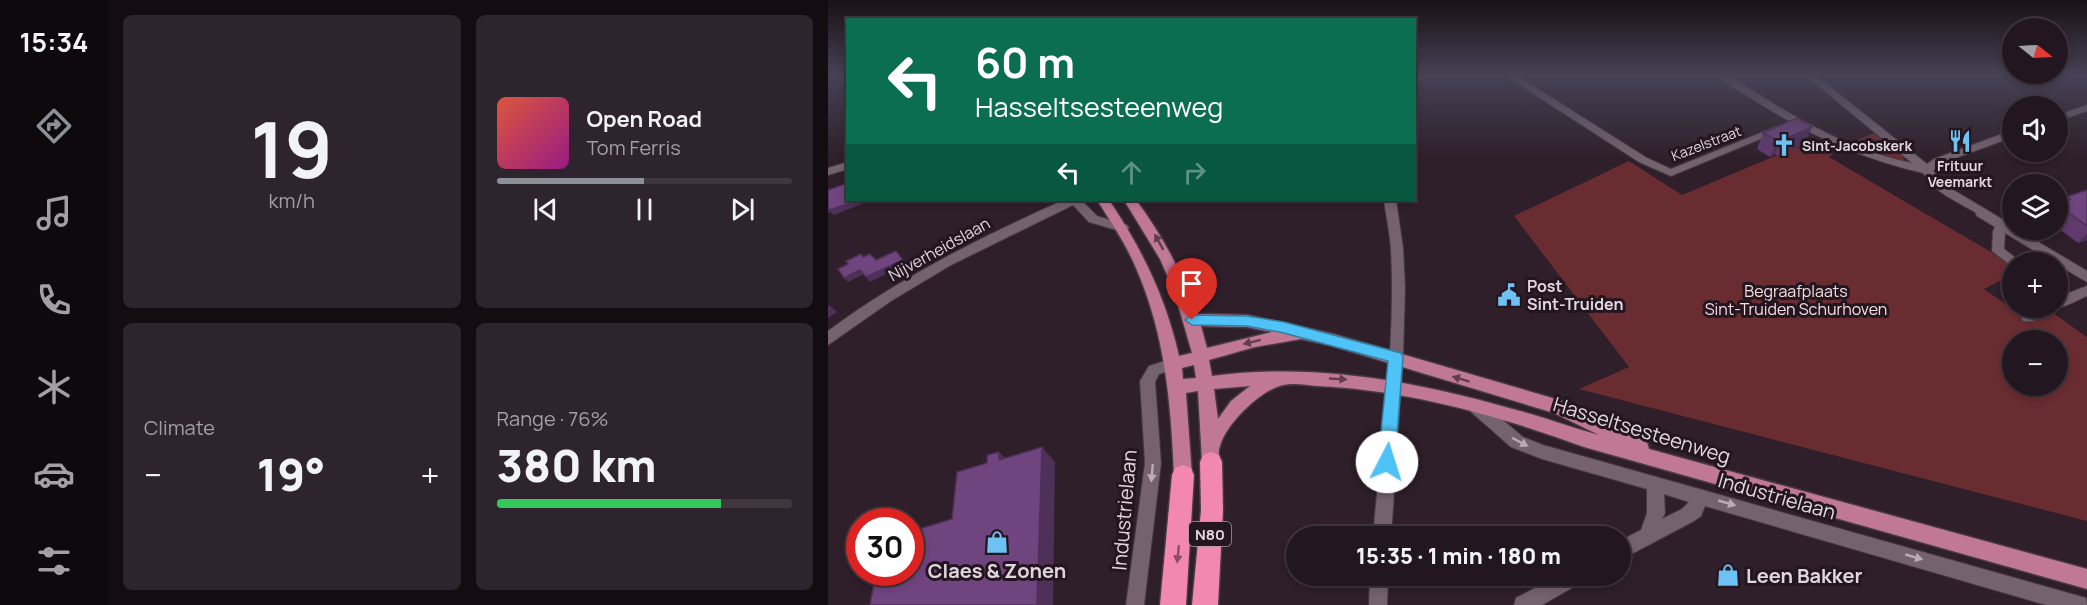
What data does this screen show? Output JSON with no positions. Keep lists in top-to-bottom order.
{
  "streets": {
    "highway": ["N80"],
    "main road": ["Hasseltsesteenweg"],
    "street": ["Kazelstraat", "Nijverheidslaan", "Industrielaan"]
  },
  "crossings": [
    ["Hasseltsesteenweg", "Industrielaan"],
    ["Hasseltsesteenweg", "N80"],
    ["Industrielaan", "N80"]
  ],
  "parks": ["Begraafplaats Sint-Truiden Schurhoven"],
  "places": {
    "restaurant": ["Frituur Veemarkt"],
    "church": ["Sint-Jacobskerk"],
    "public building": ["Post Sint-Truiden"],
    "shop": ["Claes & Zonen", "Leen Bakker"]
  },
  "north": "right",
  "page": {
    "tabs": "15:34",
    "tile": [
      ["19", "km/h"],
      "Climate",
      ["Range · 76%", "380 km"]
    ],
    "map_buttons": ["+", "−"],
    "turn": ["60 m", "Hasseltsesteenweg"],
    "song": ["Open Road", "Tom Ferris"],
    "heat": ["−", "19°", "+"],
    "limit": "30",
    "trip": "15:35 · 1 min · 180 m"
  }
}
